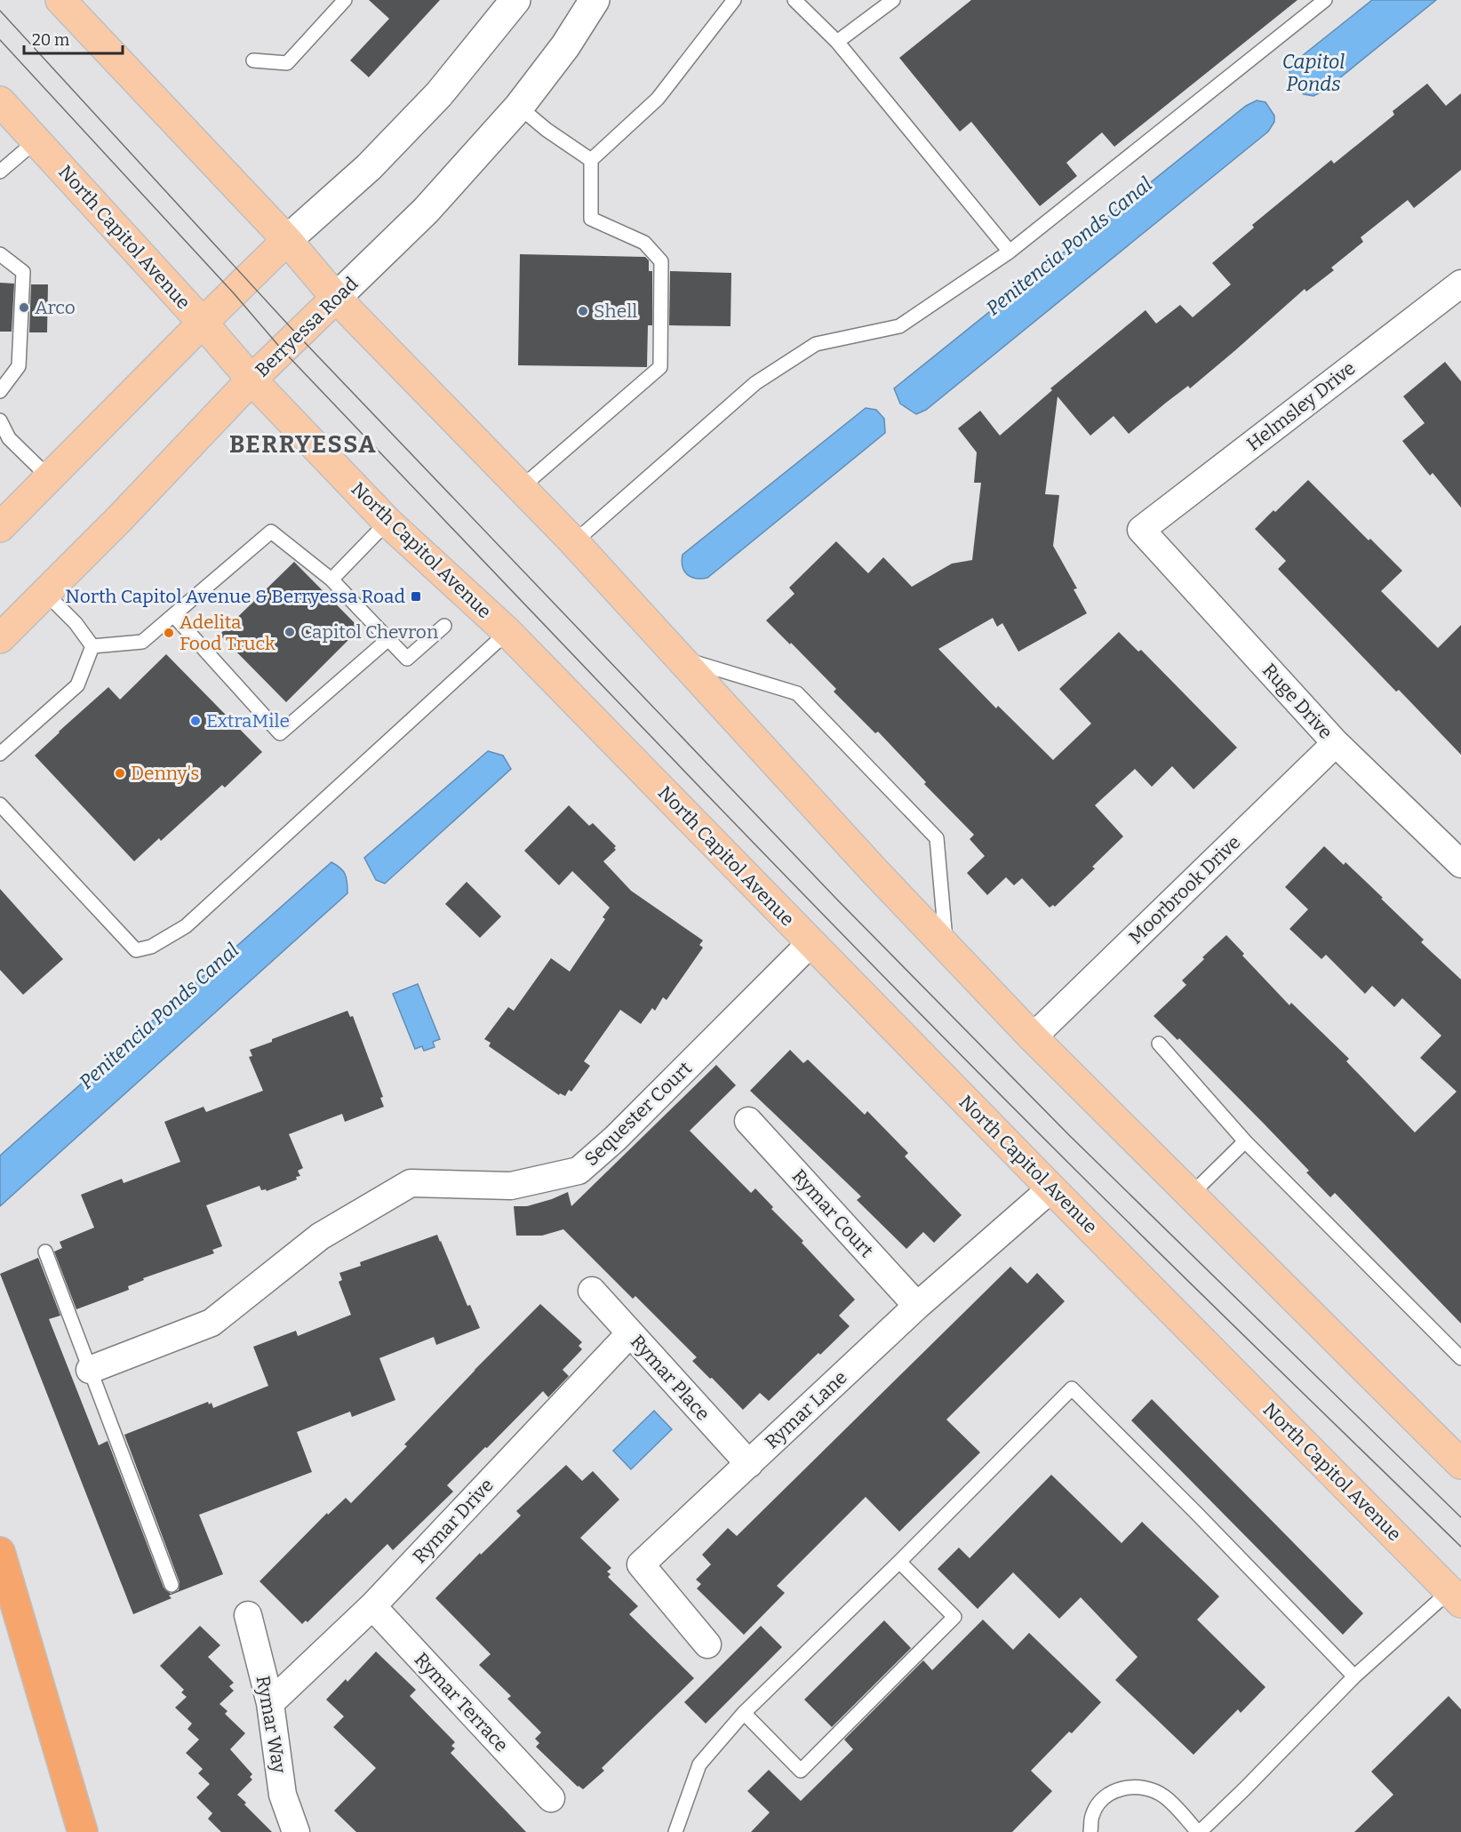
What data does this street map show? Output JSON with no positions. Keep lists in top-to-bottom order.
{
  "streets": {
    "main road": ["North Capitol Avenue", "Berryessa Road"],
    "street": [
      "Helmsley Drive",
      "Ruge Drive",
      "Moorbrook Drive",
      "Sequester Court",
      "Rymar Court",
      "Rymar Place",
      "Rymar Lane",
      "Rymar Drive",
      "Rymar Terrace",
      "Rymar Way"
    ]
  },
  "crossings": [
    ["North Capitol Avenue", "Berryessa Road"],
    ["North Capitol Avenue", "Sequester Court"],
    ["North Capitol Avenue", "Rymar Lane"],
    ["Helmsley Drive", "Ruge Drive"],
    ["Ruge Drive", "Moorbrook Drive"],
    ["Rymar Court", "Rymar Lane"],
    ["Rymar Place", "Rymar Lane"],
    ["Rymar Place", "Rymar Drive"],
    ["Rymar Drive", "Rymar Terrace"],
    ["Rymar Drive", "Rymar Way"]
  ],
  "districts": ["BERRYESSA"],
  "water": ["Capitol Ponds", "Penitencia Ponds Canal"],
  "places": {
    "other": [
      "Arco",
      "Shell",
      "Capitol Chevron",
      "Adelita Food Truck",
      "ExtraMile",
      "Denny's"
    ],
    "transit": ["North Capitol Avenue & Berryessa Road"]
  },
  "scale_bar": "20 m"
}
